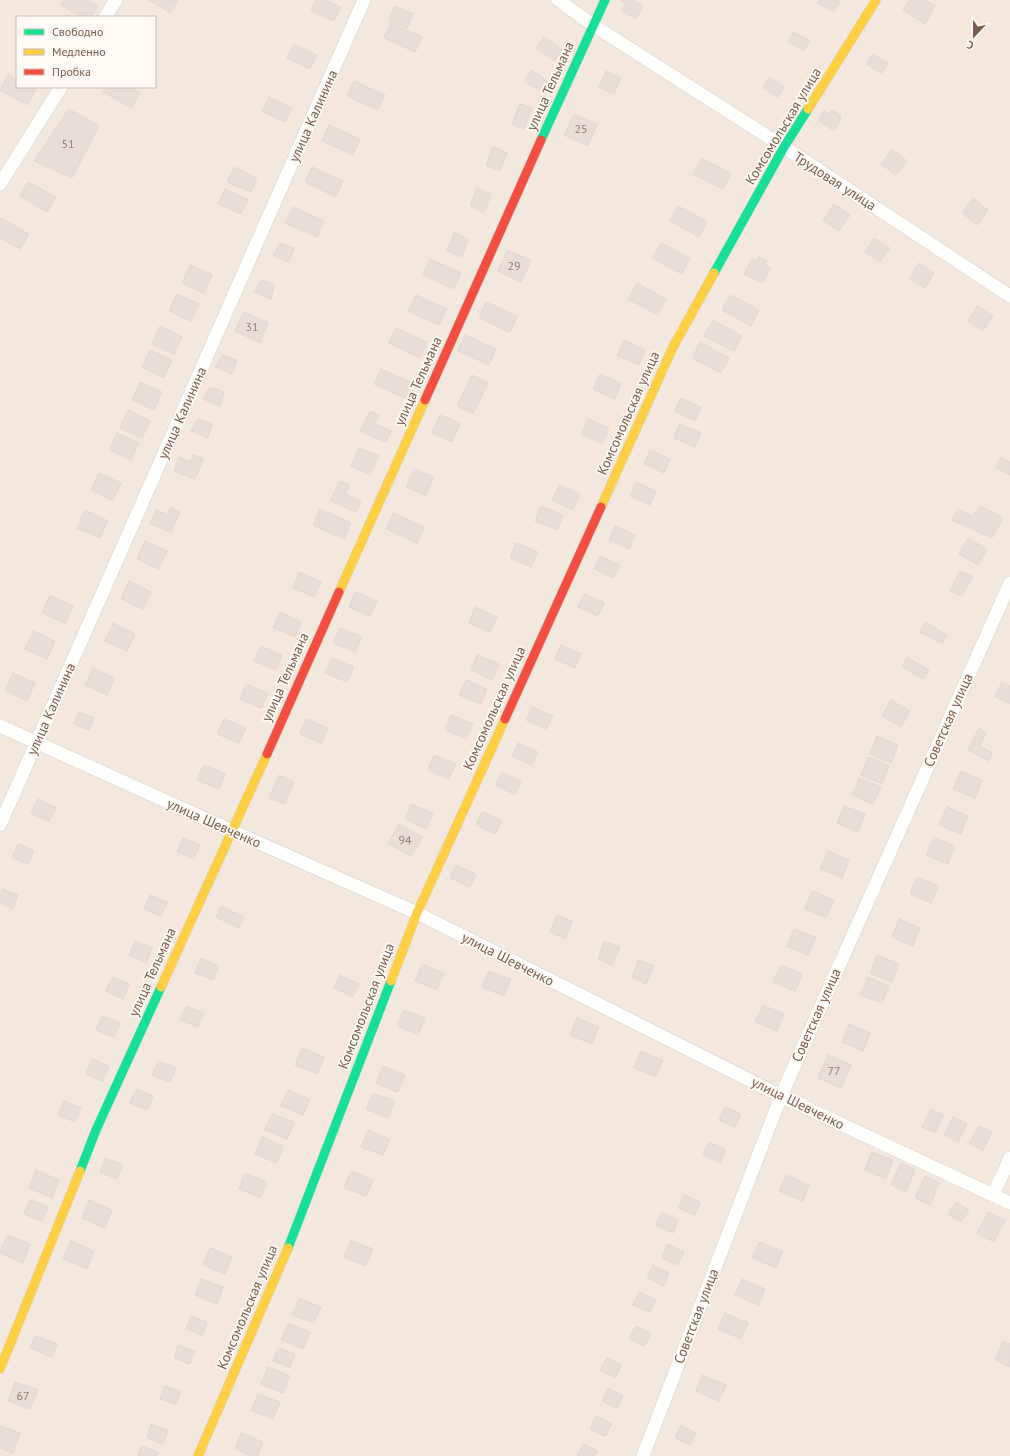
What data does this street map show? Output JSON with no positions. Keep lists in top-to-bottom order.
{
  "streets": {
    "street": [
      "улица Тельмана",
      "улица Калинина",
      "Комсомольская улица",
      "Трудовая улица",
      "Советская улица",
      "улица Шевченко"
    ]
  },
  "crossings": [
    ["улица Тельмана", "Трудовая улица"],
    ["улица Тельмана", "улица Шевченко"],
    ["улица Калинина", "улица Шевченко"],
    ["Комсомольская улица", "Трудовая улица"],
    ["Комсомольская улица", "улица Шевченко"],
    ["Советская улица", "улица Шевченко"]
  ],
  "house_numbers": [
    "25",
    "51",
    "29",
    "31",
    "94",
    "77",
    "67"
  ],
  "legend": ["Свободно", "Медленно", "Пробка"],
  "north": "bottom"
}
